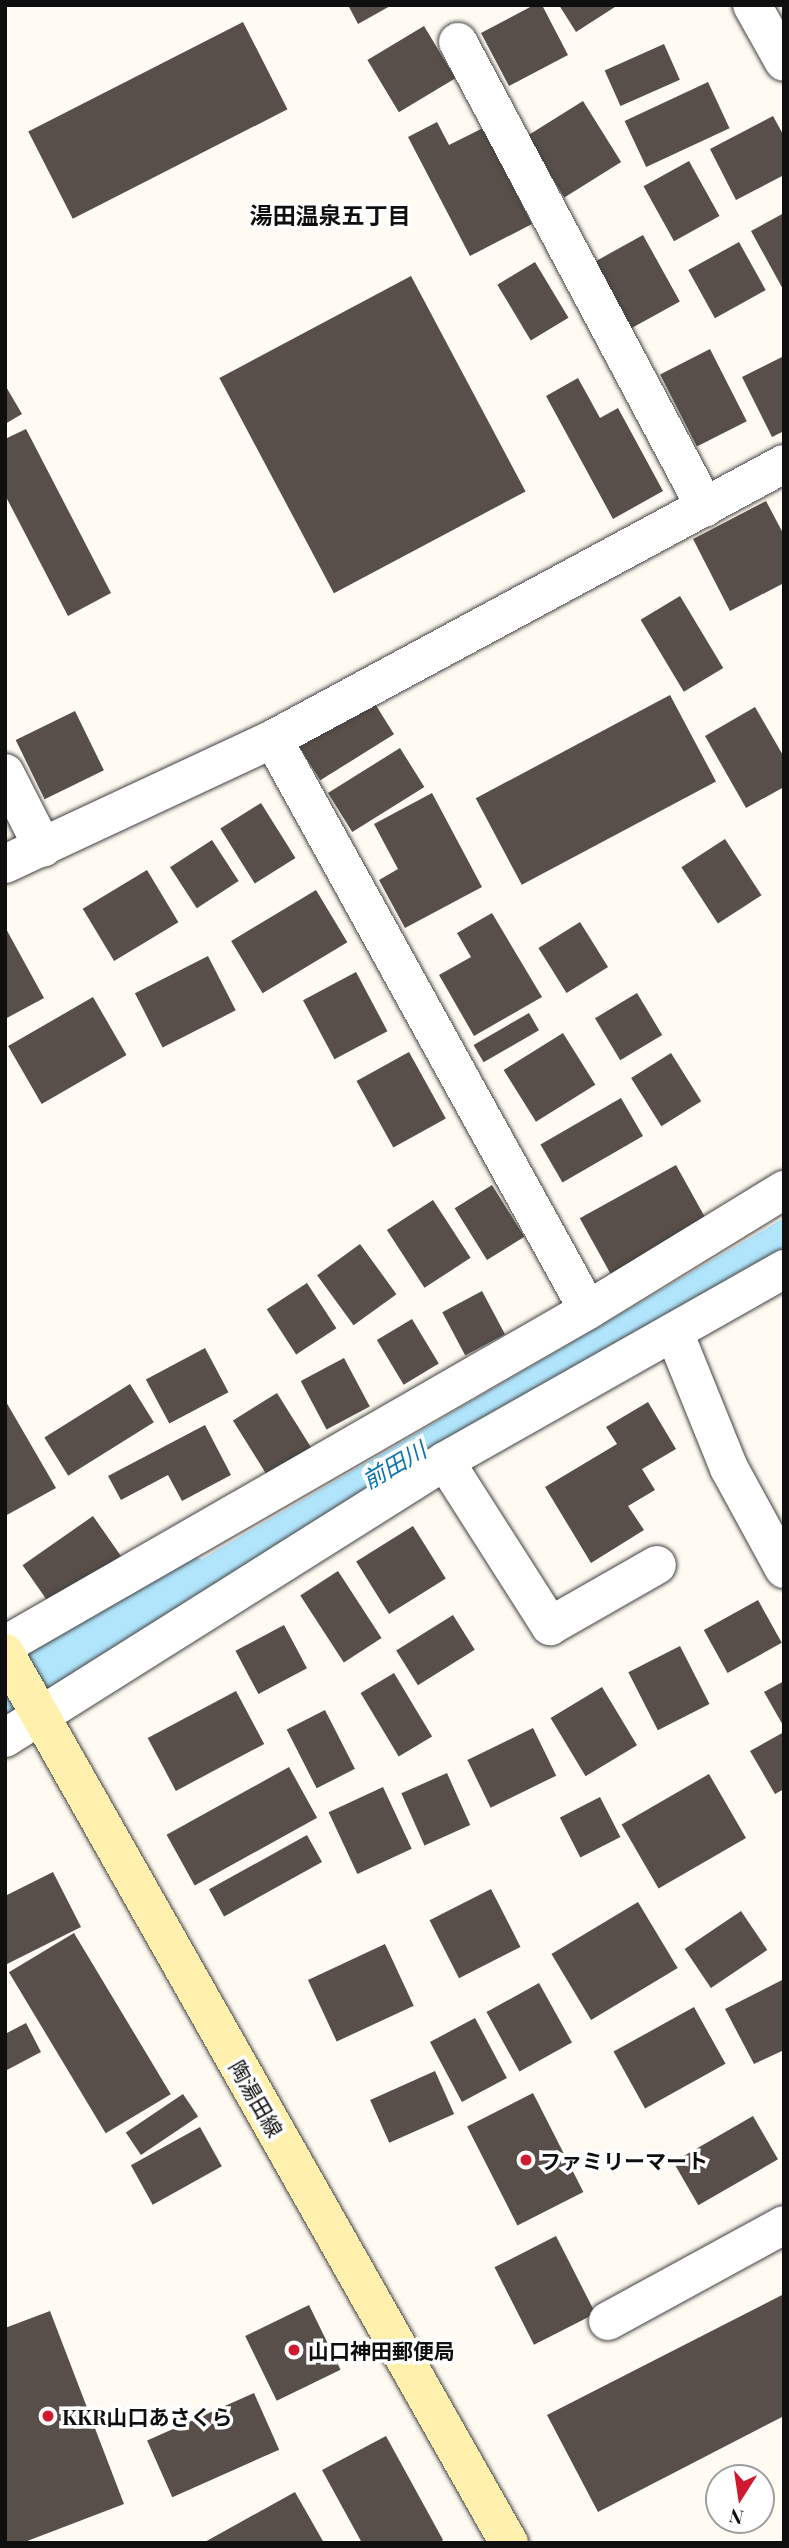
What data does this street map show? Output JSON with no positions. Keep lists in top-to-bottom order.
{
  "streets": {
    "main road": ["陶湯田線"]
  },
  "districts": ["湯田温泉五丁目"],
  "water": ["前田川"],
  "places": ["ファミリーマート", "山口神田郵便局", "KKR山口あさくら"],
  "north": "bottom"
}
